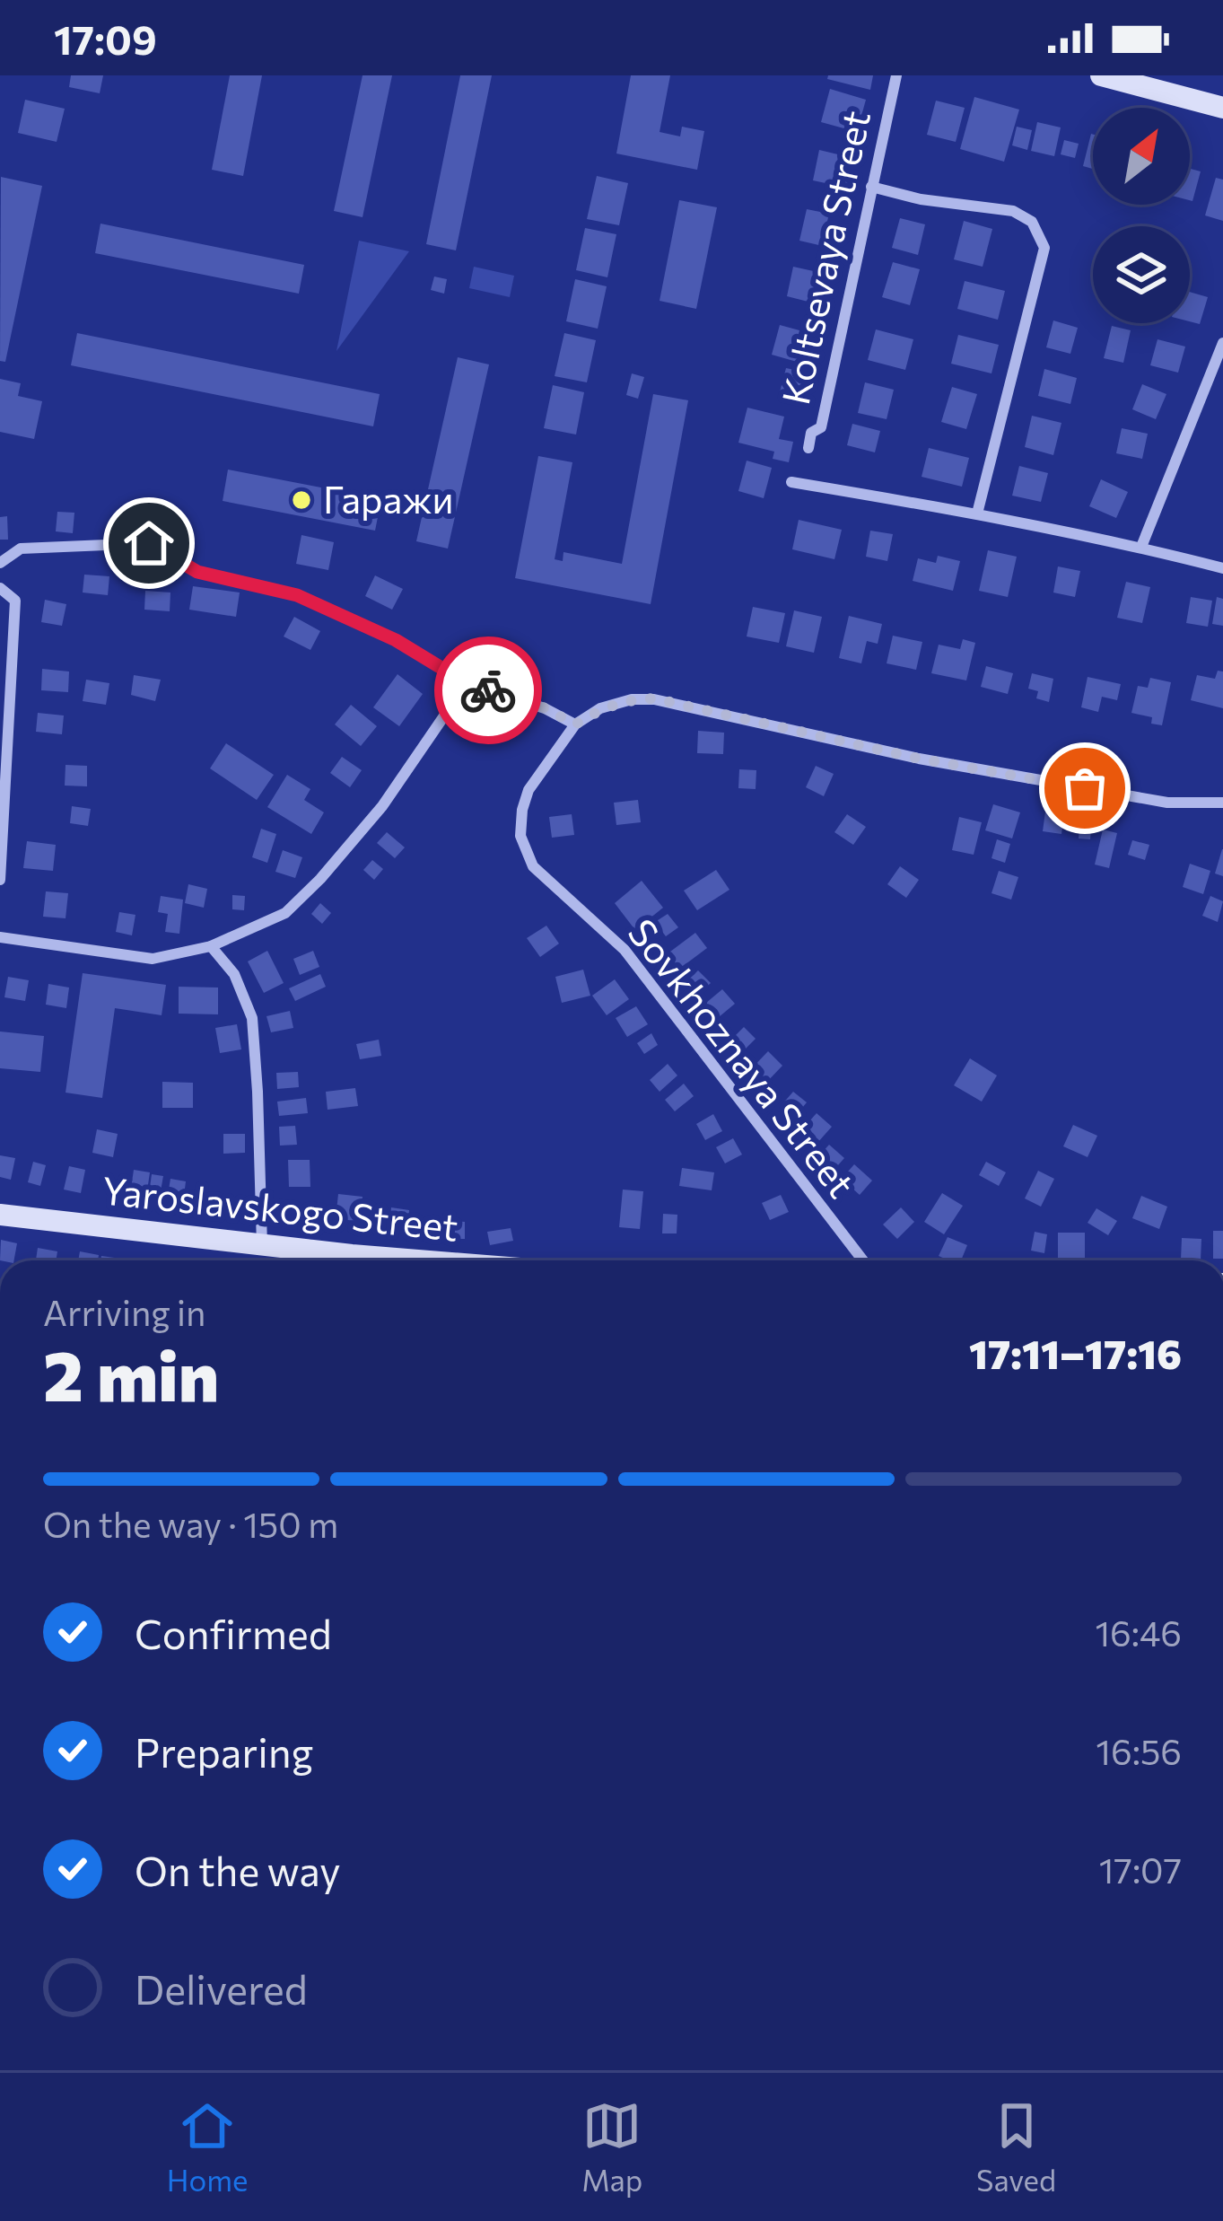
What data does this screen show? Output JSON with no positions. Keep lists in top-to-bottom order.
{
  "streets": {
    "street": ["Koltsevaya Street", "Sovkhoznaya Street", "Yaroslavskogo Street"]
  },
  "places": ["Гаражи"],
  "north": "top right",
  "page": {
    "status": "17:09",
    "heading": ["2 min", "Arriving in", "17:11–17:16"],
    "bar": "On the way · 150 m",
    "list": [
      ["Confirmed", "16:46"],
      ["Preparing", "16:56"],
      ["On the way", "17:07"],
      "Delivered"
    ],
    "tabs": ["Home", "Map", "Saved"]
  }
}
